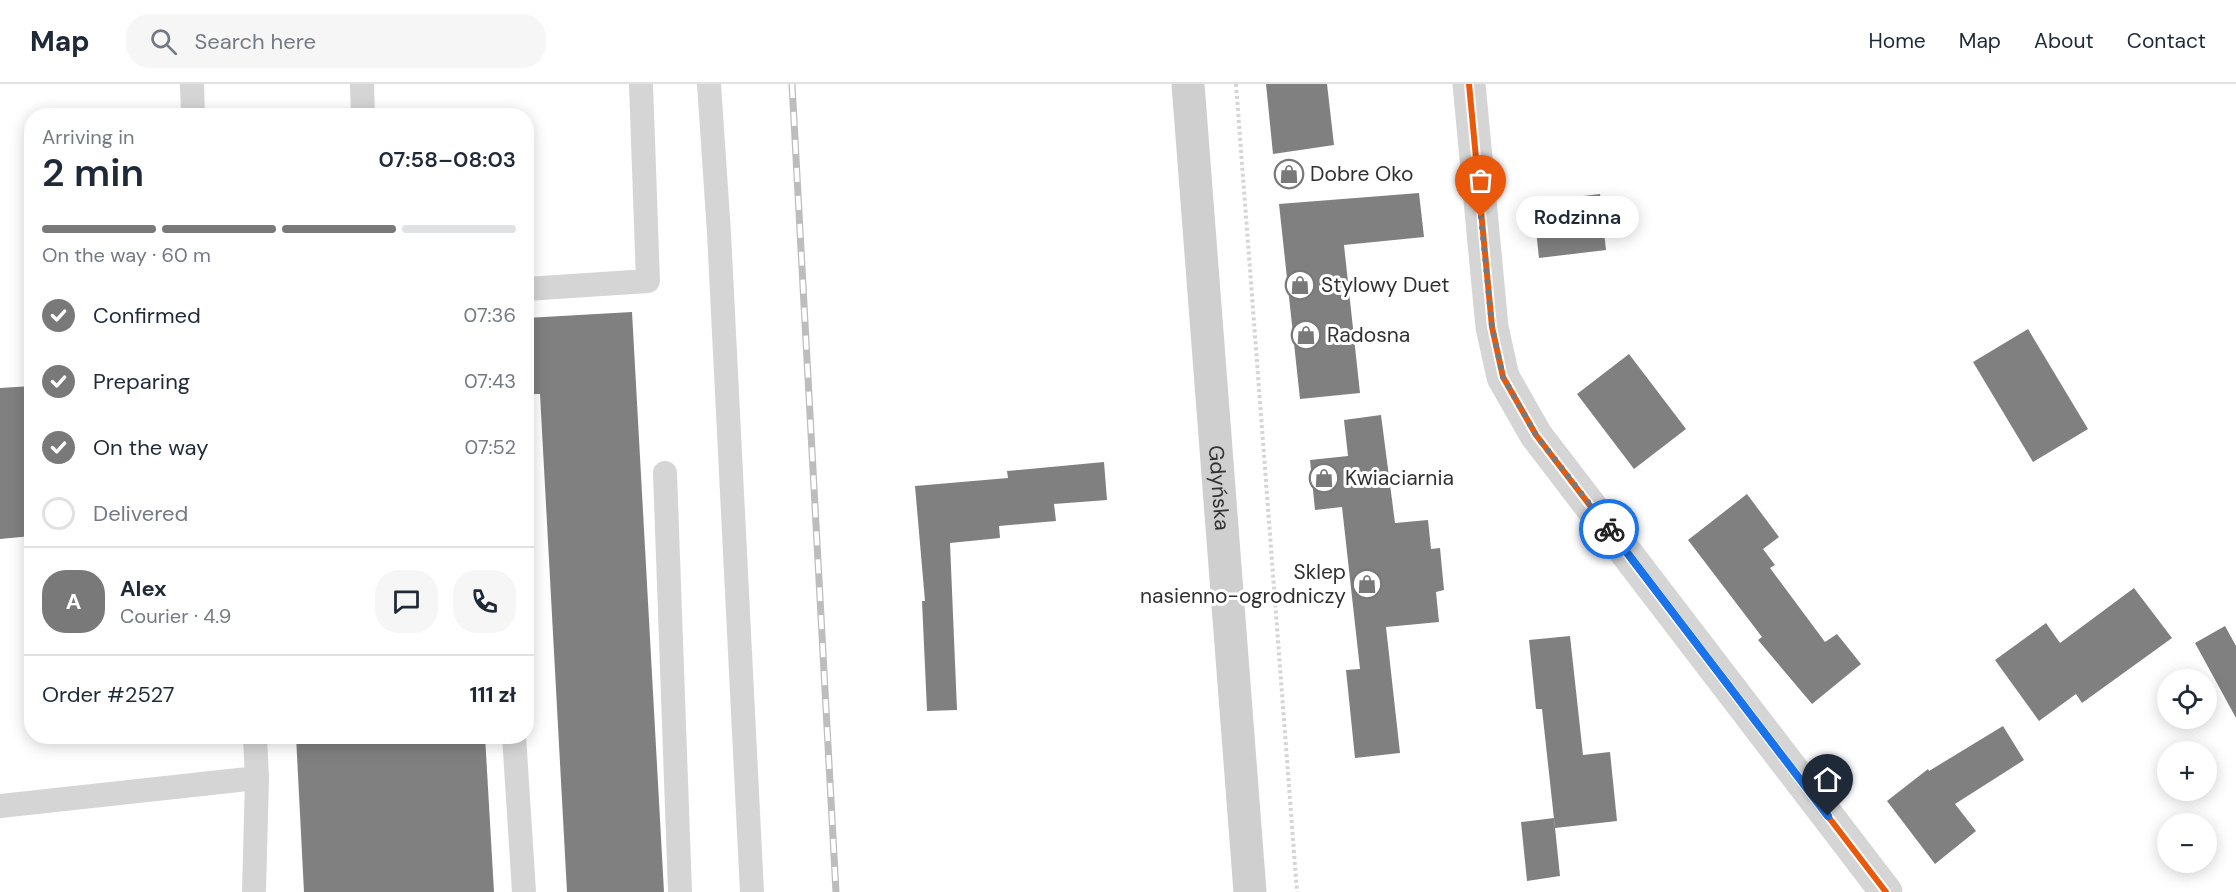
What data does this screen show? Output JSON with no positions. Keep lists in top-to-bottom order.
{
  "streets": {
    "main road": ["Gdyńska"]
  },
  "places": {
    "shop": [
      "Dobre Oko",
      "Stylowy Duet",
      "Radosna",
      "Kwiaciarnia",
      "Sklep nasienno-ogrodniczy"
    ],
    "other": ["Rodzinna"]
  },
  "page": {
    "header": "Map",
    "search": "Search here",
    "nav": [
      "Home",
      "Map",
      "About",
      "Contact"
    ],
    "heading": ["2 min", "Arriving in", "07:58–08:03"],
    "panel": [
      "Alex",
      "Courier · 4.9",
      "Order #2527",
      "111 zł"
    ],
    "bubble": "Rodzinna",
    "bar": "On the way · 60 m",
    "list": [
      ["Confirmed", "07:36"],
      ["Preparing", "07:43"],
      ["On the way", "07:52"],
      "Delivered"
    ],
    "round": "A",
    "map_buttons": ["+", "−"]
  }
}
